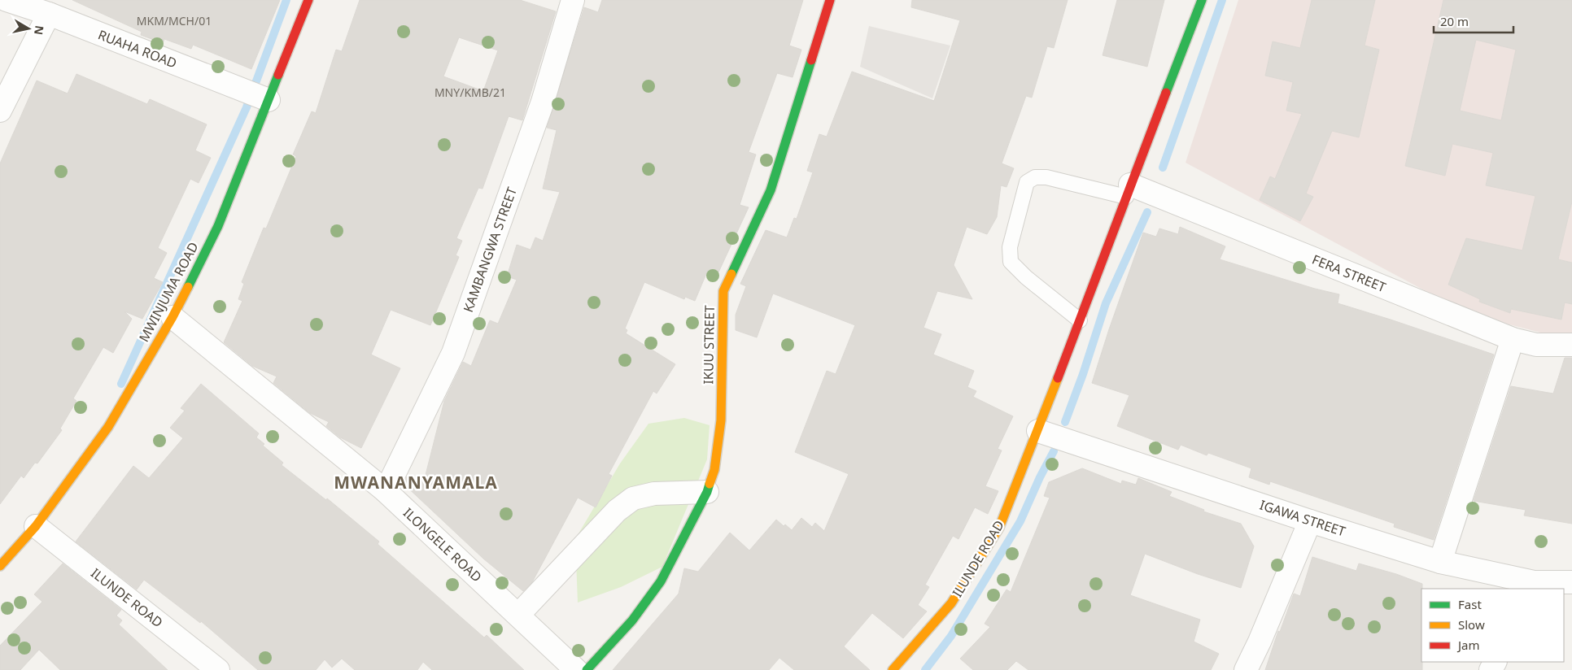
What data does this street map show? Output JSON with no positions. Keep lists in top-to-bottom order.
{
  "streets": {
    "street": [
      "RUAHA ROAD",
      "KAMBANGWA STREET",
      "FERA STREET",
      "MWINJUMA ROAD",
      "IKUU STREET",
      "IGAWA STREET",
      "ILONGELE ROAD",
      "ILUNDE ROAD"
    ]
  },
  "crossings": [
    ["RUAHA ROAD", "MWINJUMA ROAD"],
    ["KAMBANGWA STREET", "ILONGELE ROAD"],
    ["FERA STREET", "ILUNDE ROAD"],
    ["MWINJUMA ROAD", "ILONGELE ROAD"],
    ["MWINJUMA ROAD", "ILUNDE ROAD"],
    ["IGAWA STREET", "ILUNDE ROAD"]
  ],
  "districts": ["MWANANYAMALA"],
  "house_numbers": ["MKM/MCH/01", "MNY/KMB/21"],
  "legend": ["Fast", "Slow", "Jam"],
  "scale_bar": "20 m",
  "north": "right"
}
